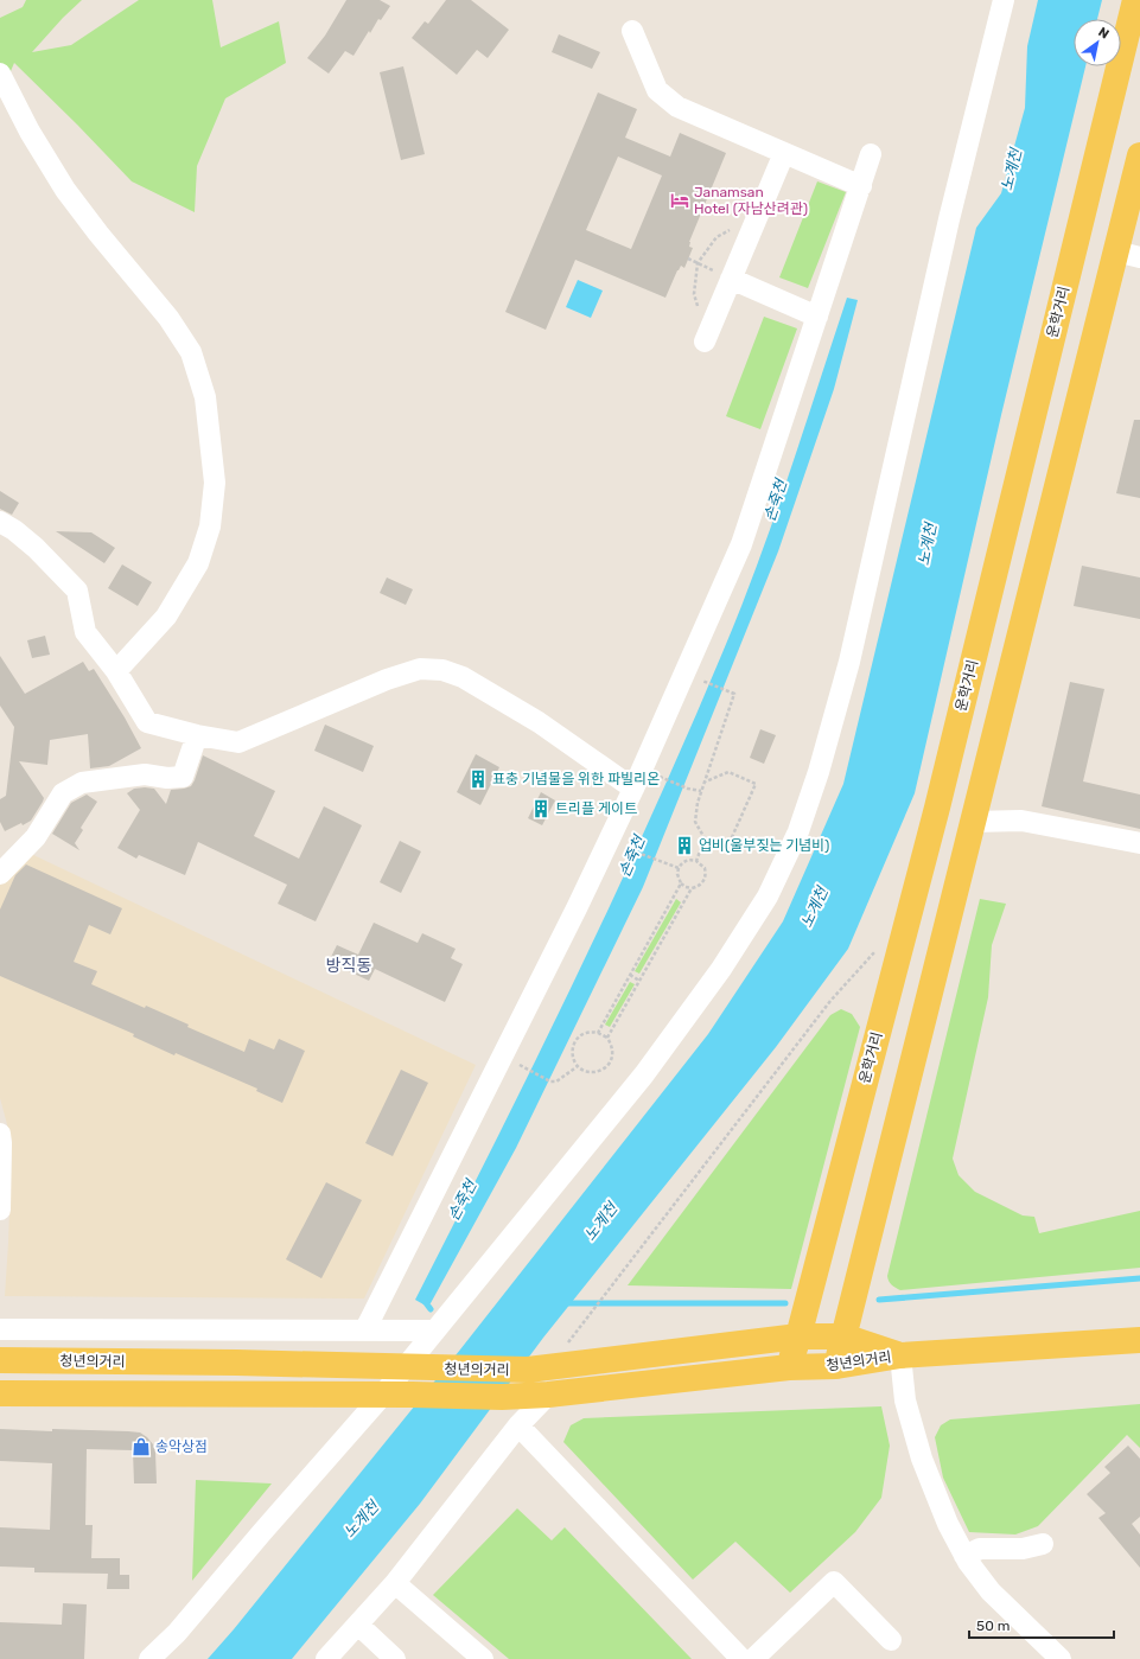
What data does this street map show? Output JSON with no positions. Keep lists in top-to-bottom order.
{
  "streets": {
    "main road": ["운학거리", "청년의거리"]
  },
  "crossings": [
    ["운학거리", "청년의거리"]
  ],
  "districts": ["방직동"],
  "water": ["노계천", "손죽천"],
  "places": {
    "hotel": ["Janamsan Hotel (자남산려관)"],
    "building": ["표충 기념물을 위한 파빌리온", "트리플 게이트", "업비(울부짖는 기념비)"],
    "shop": ["송악상점"]
  },
  "scale_bar": "50 m",
  "north": "top right"
}
